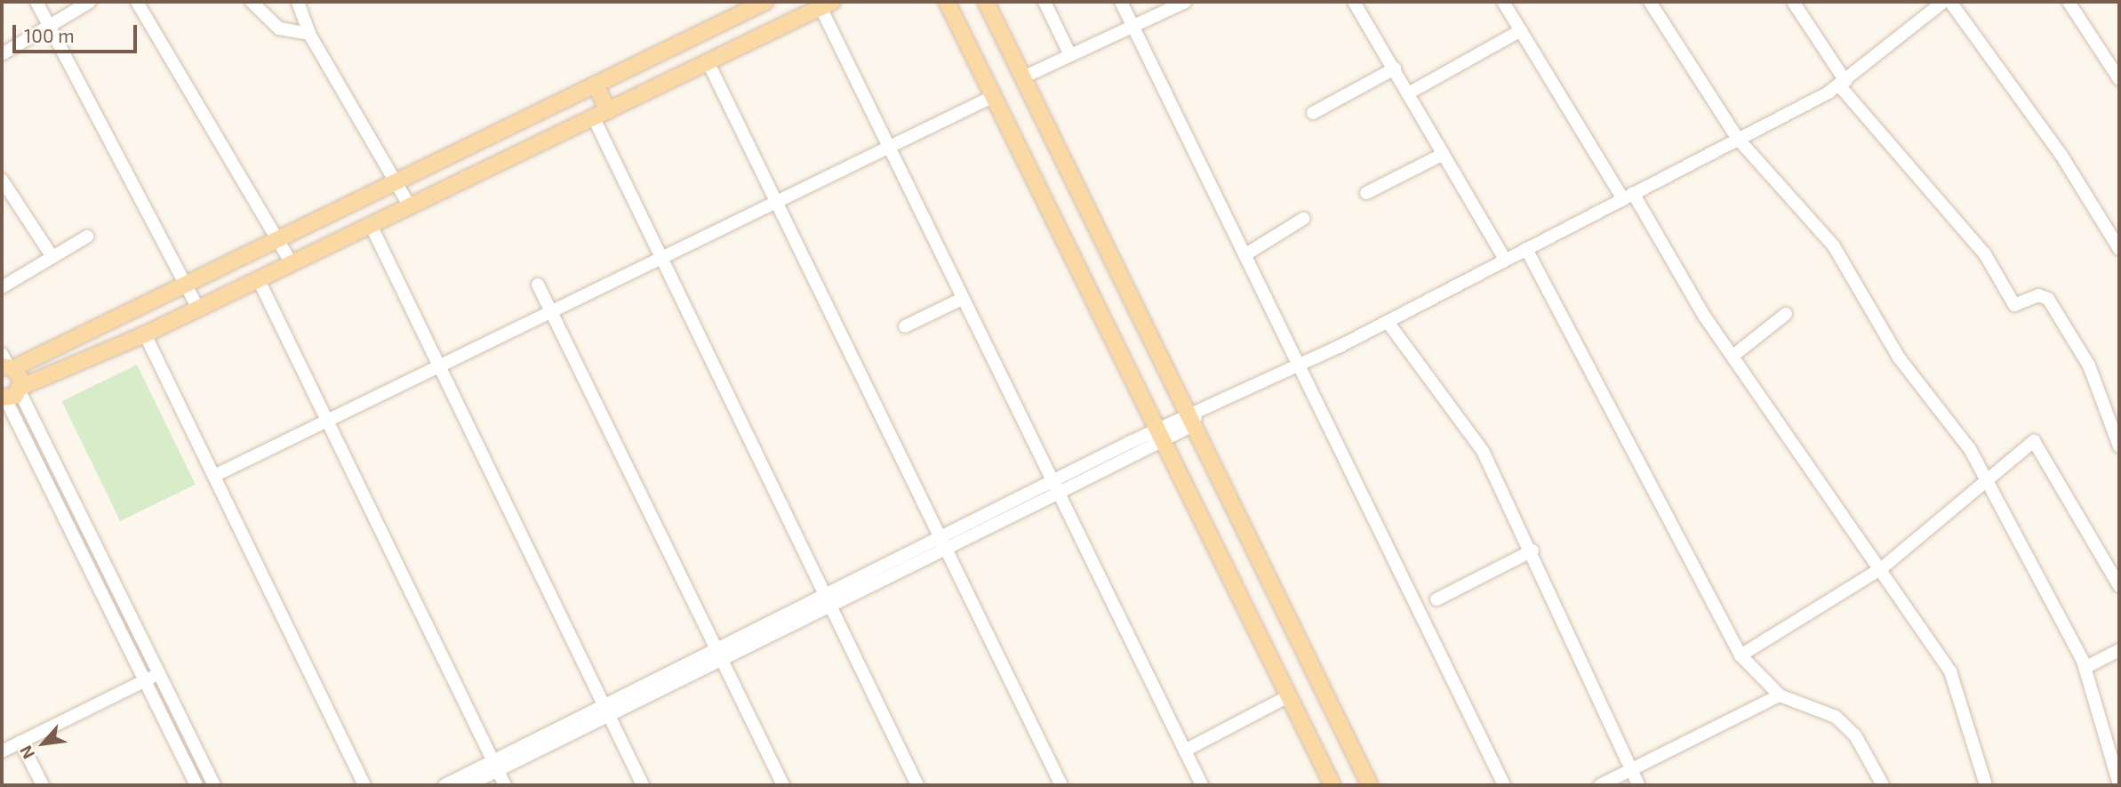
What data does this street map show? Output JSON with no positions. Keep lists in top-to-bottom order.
{
  "scale_bar": "100 m",
  "north": "bottom left"
}
